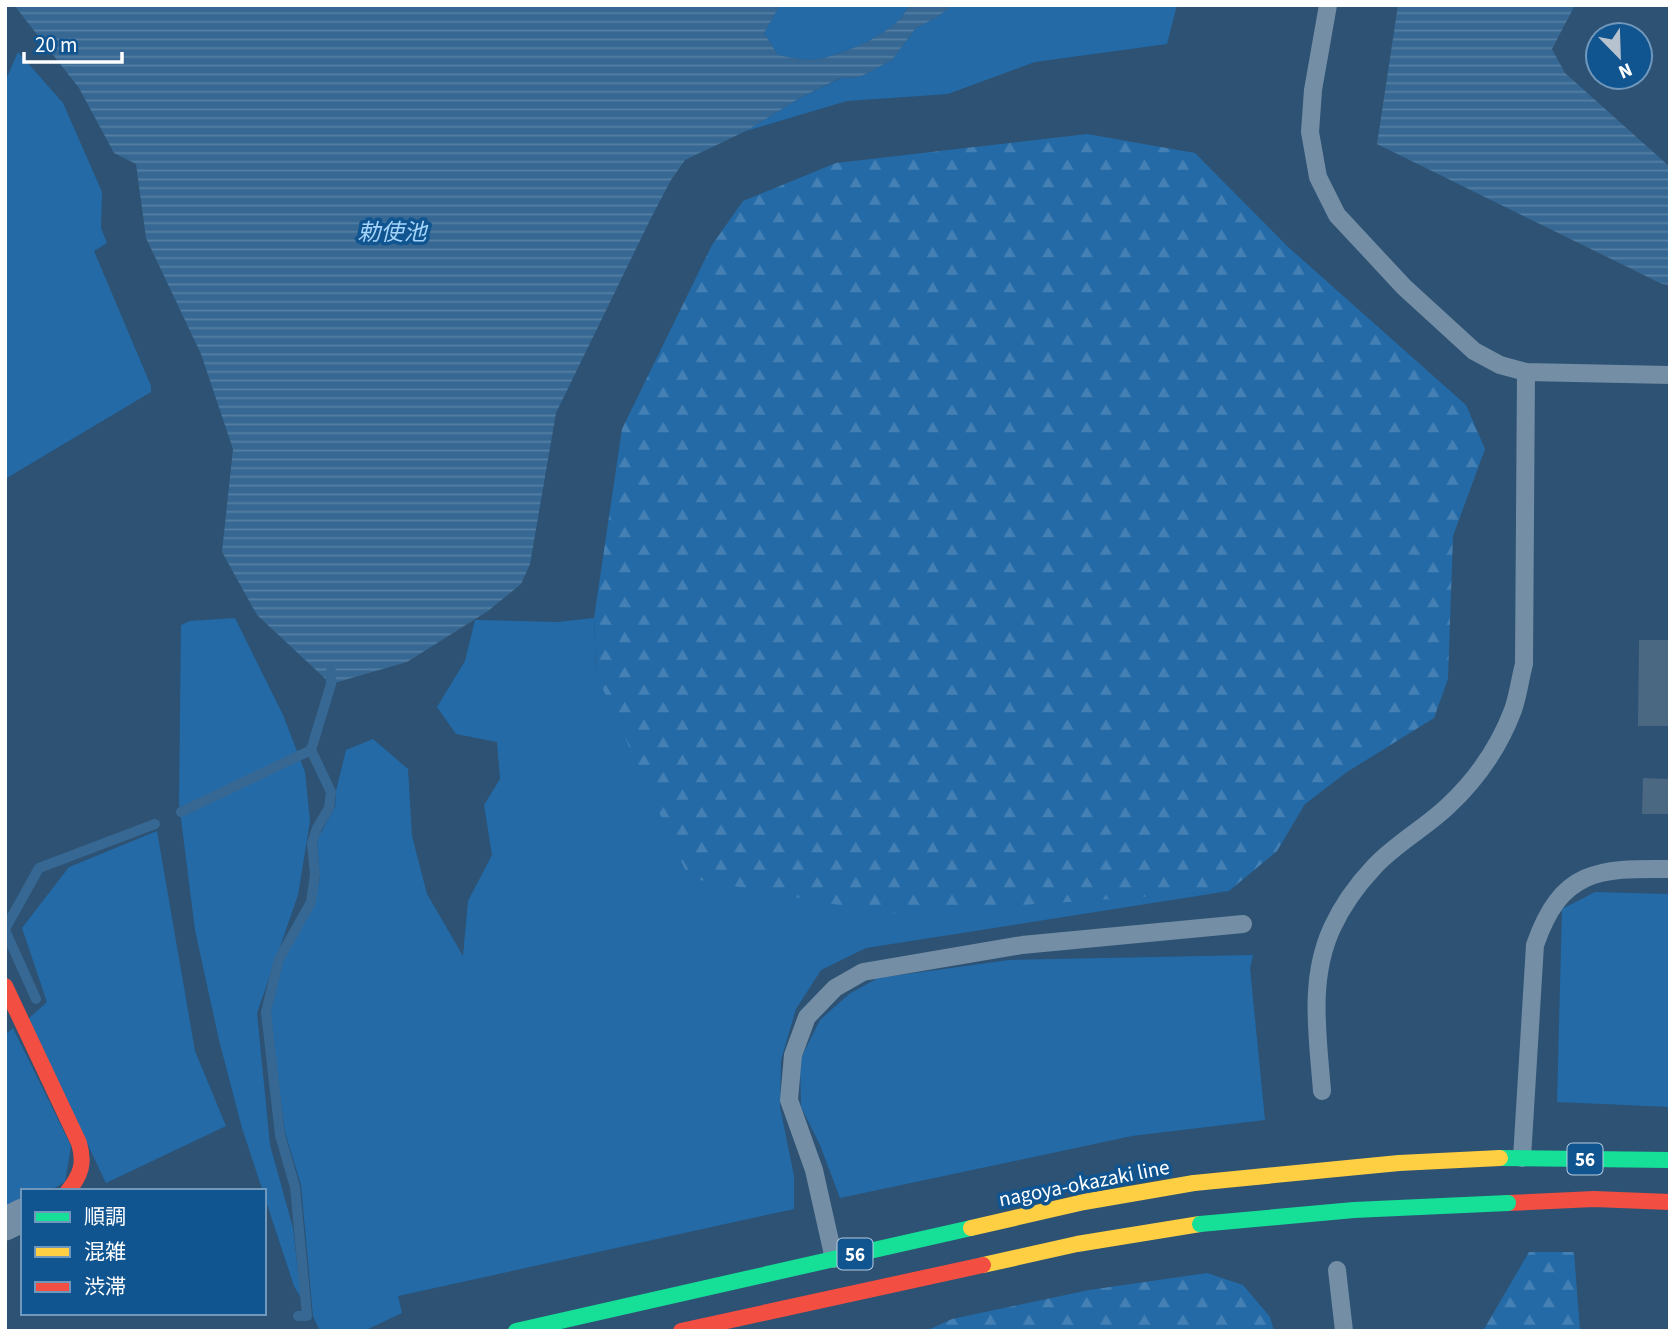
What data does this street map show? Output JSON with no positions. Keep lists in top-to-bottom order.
{
  "streets": {
    "main road": ["56", "nagoya-okazaki line"]
  },
  "water": ["勅使池"],
  "legend": ["順調", "混雑", "渋滞"],
  "scale_bar": "20 m",
  "north": "bottom right"
}
